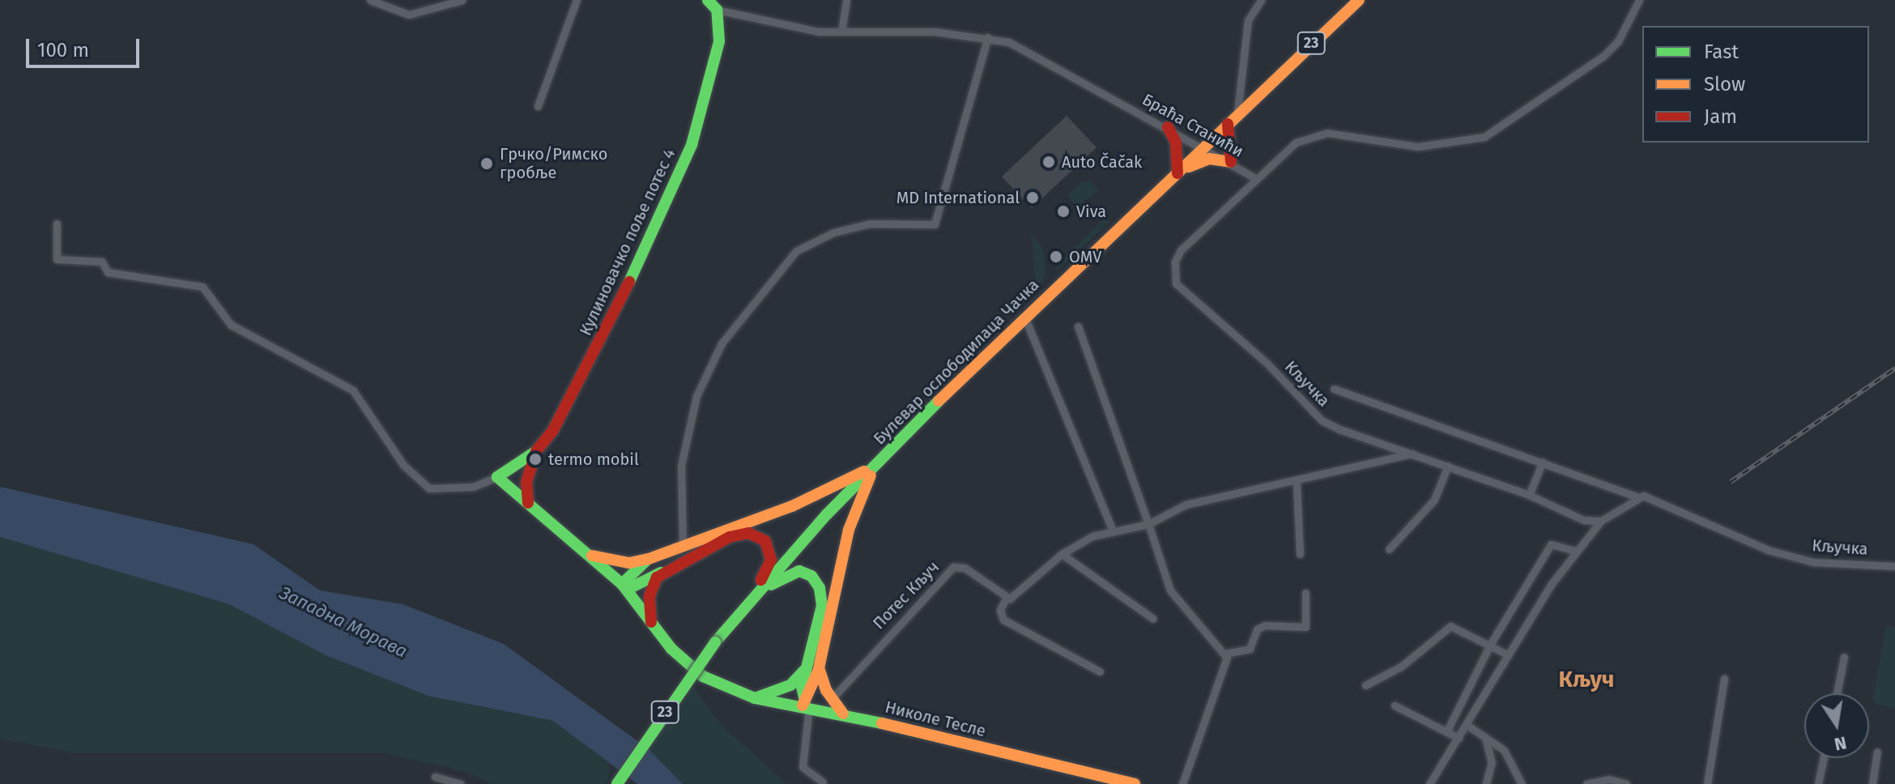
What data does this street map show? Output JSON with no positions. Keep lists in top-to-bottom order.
{
  "streets": {
    "main road": [
      "23",
      "Кулиновачко поље потес 4",
      "Булевар ослободилаца Чачка",
      "Николе Тесле"
    ],
    "street": ["Браћа Станићи", "Кључка", "Потес Кључ"]
  },
  "crossings": [
    ["Браћа Станићи", "Кулиновачко поље потес 4"],
    ["Браћа Станићи", "Булевар ослободилаца Чачка"],
    ["Браћа Станићи", "Кључка"]
  ],
  "districts": ["Кључ"],
  "water": ["Западна Морава"],
  "places": [
    "Auto Čačak",
    "Грчко/Римско гробље",
    "MD International",
    "Viva",
    "OMV",
    "termo mobil"
  ],
  "legend": ["Fast", "Slow", "Jam"],
  "scale_bar": "100 m",
  "north": "bottom"
}
